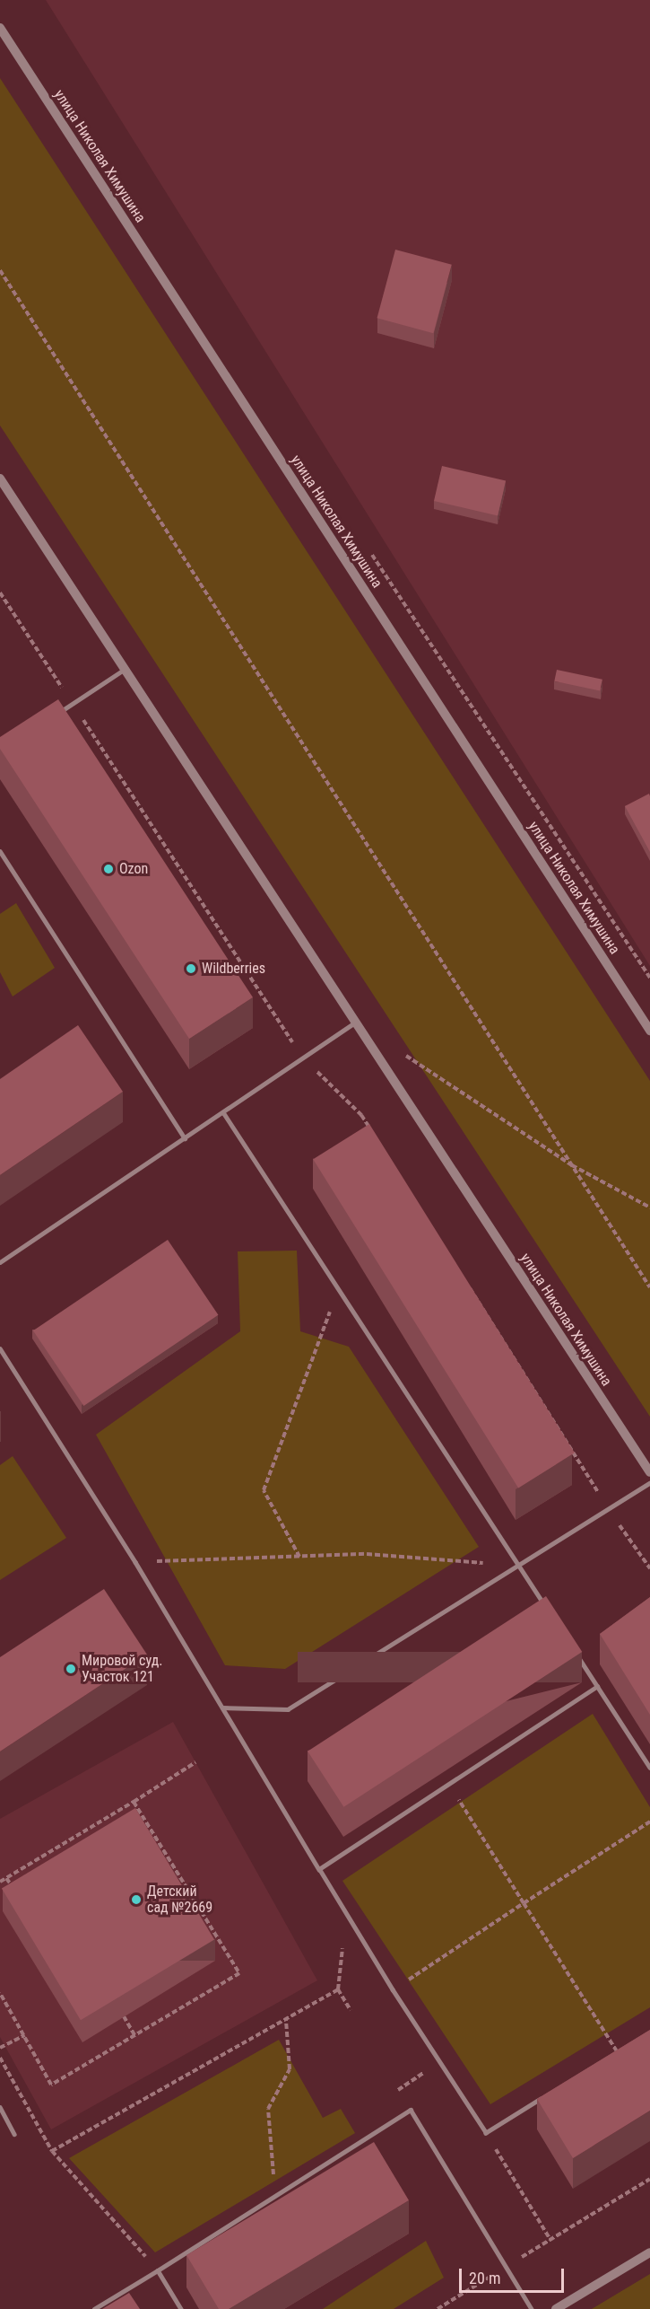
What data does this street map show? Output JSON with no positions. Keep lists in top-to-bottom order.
{
  "streets": {
    "street": ["улица Николая Химушина"]
  },
  "places": [
    "Ozon",
    "Wildberries",
    "Мировой суд. Участок 121",
    "Детский сад №2669"
  ],
  "scale_bar": "20 m"
}
